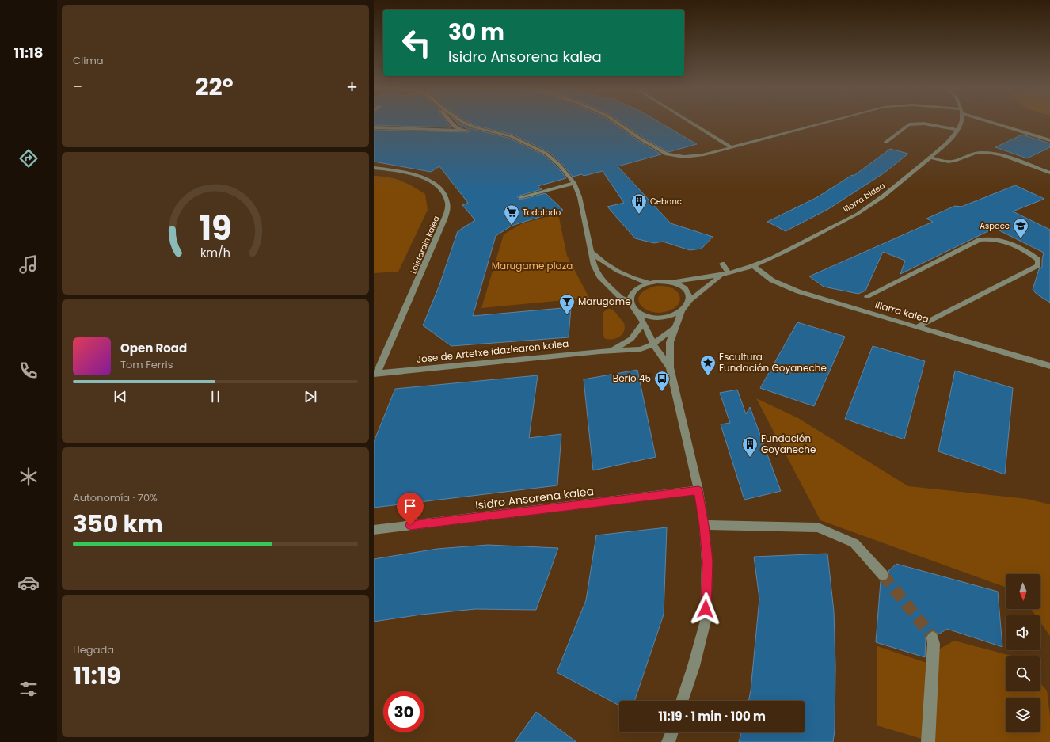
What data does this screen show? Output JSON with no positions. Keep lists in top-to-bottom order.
{
  "streets": {
    "street": [
      "Illarra bidea",
      "Loistarain kalea",
      "Illarra kalea",
      "Jose de Artetxe idazlearen kalea",
      "Isidro Ansorena kalea"
    ]
  },
  "crossings": [
    ["Illarra bidea", "Illarra kalea"],
    ["Loistarain kalea", "Jose de Artetxe idazlearen kalea"]
  ],
  "parks": ["Marugame plaza"],
  "places": {
    "building": ["Cebanc", "Fundación Goyaneche"],
    "supermarket": ["Todotodo"],
    "school or university": ["Aspace"],
    "bar": ["Marugame"],
    "place": ["Escultura Fundación Goyaneche"],
    "bus stop": ["Berio 45"]
  },
  "north": "bottom",
  "page": {
    "tabs": "11:18",
    "tile": [
      "Clima",
      ["Autonomía · 70%", "350 km"],
      ["Llegada", "11:19"]
    ],
    "turn": ["30 m", "Isidro Ansorena kalea"],
    "heat": ["−", "22°", "+"],
    "song": ["Open Road", "Tom Ferris"],
    "limit": "30",
    "trip": "11:19 · 1 min · 100 m",
    "gauge": ["19", "km/h"]
  }
}
